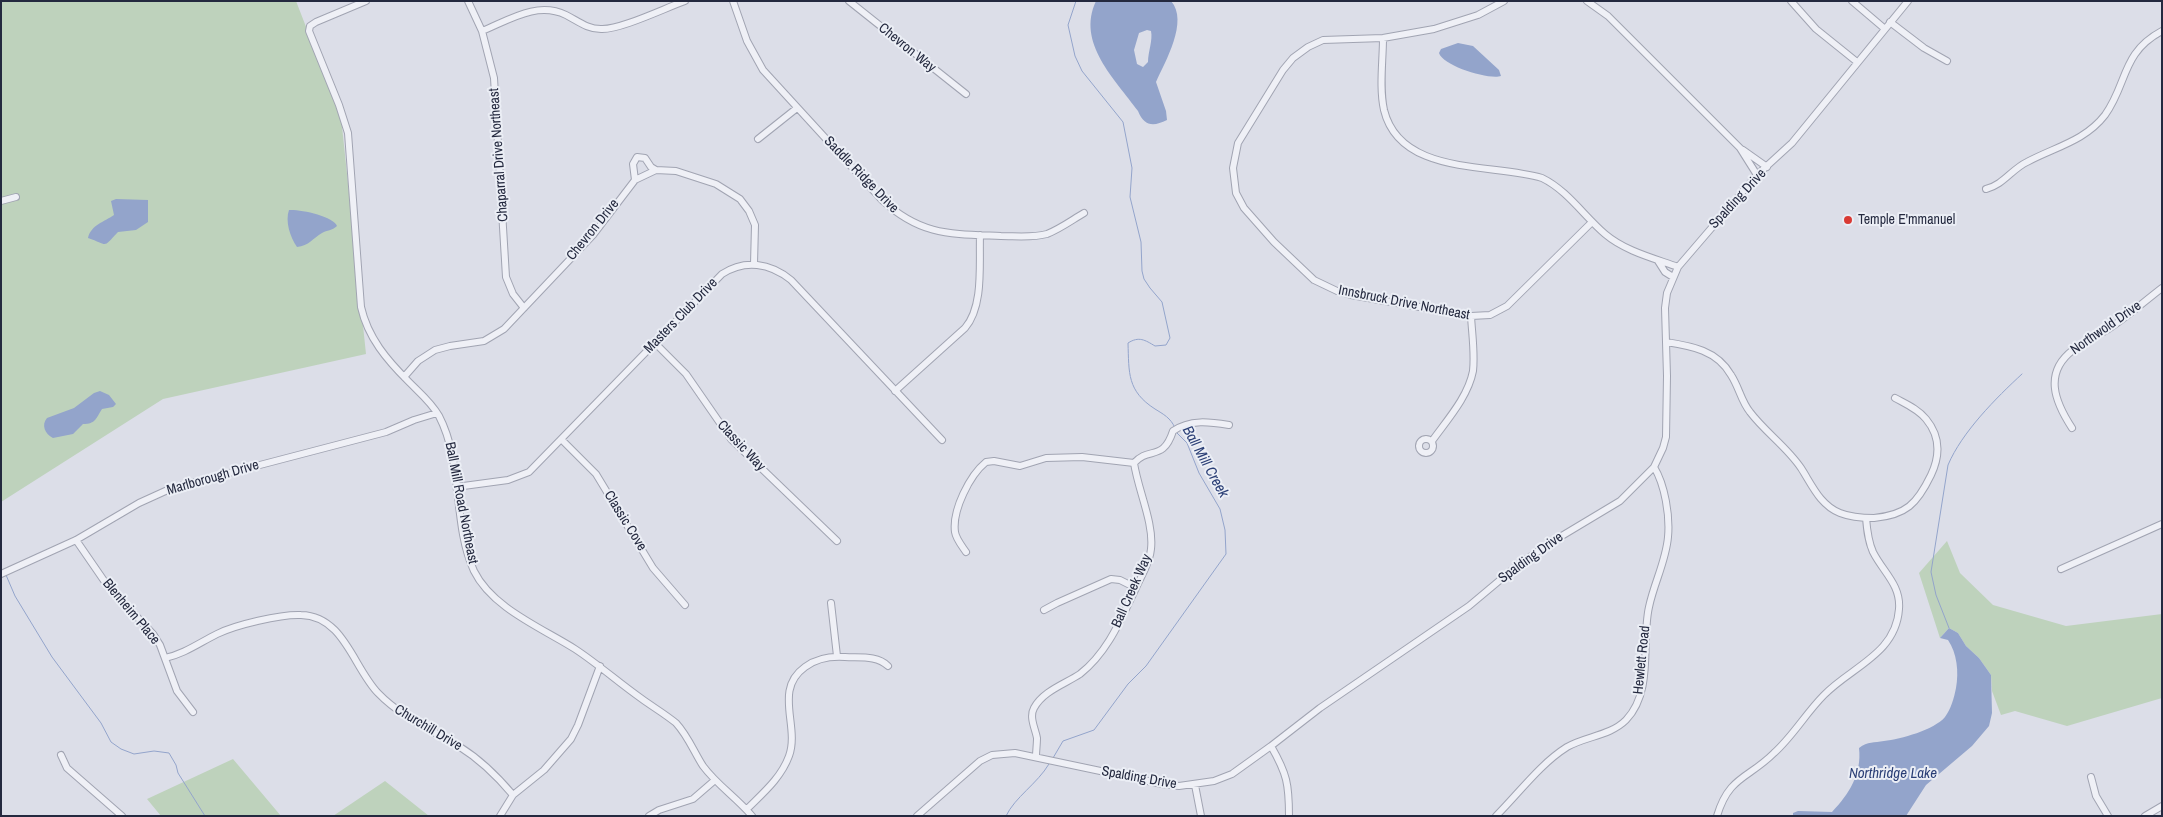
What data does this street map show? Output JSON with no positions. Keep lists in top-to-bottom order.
{
  "streets": {
    "street": [
      "Chevron Way",
      "Chaparral Drive Northeast",
      "Saddle Ridge Drive",
      "Spalding Drive",
      "Chevron Drive",
      "Innsbruck Drive Northeast",
      "Masters Club Drive",
      "Northwold Drive",
      "Classic Way",
      "Marlborough Drive",
      "Ball Mill Road Northeast",
      "Classic Cove",
      "Ball Creek Way",
      "Blenheim Place",
      "Hewlett Road",
      "Churchill Drive"
    ]
  },
  "crossings": [
    ["Chaparral Drive Northeast", "Chevron Drive"],
    ["Spalding Drive", "Ball Creek Way"],
    ["Spalding Drive", "Hewlett Road"],
    ["Chevron Drive", "Ball Mill Road Northeast"],
    ["Masters Club Drive", "Classic Way"],
    ["Masters Club Drive", "Ball Mill Road Northeast"],
    ["Masters Club Drive", "Classic Cove"],
    ["Marlborough Drive", "Ball Mill Road Northeast"],
    ["Marlborough Drive", "Blenheim Place"],
    ["Blenheim Place", "Churchill Drive"]
  ],
  "water": ["Ball Mill Creek", "Northridge Lake"],
  "places": ["Temple E'mmanuel"]
}
